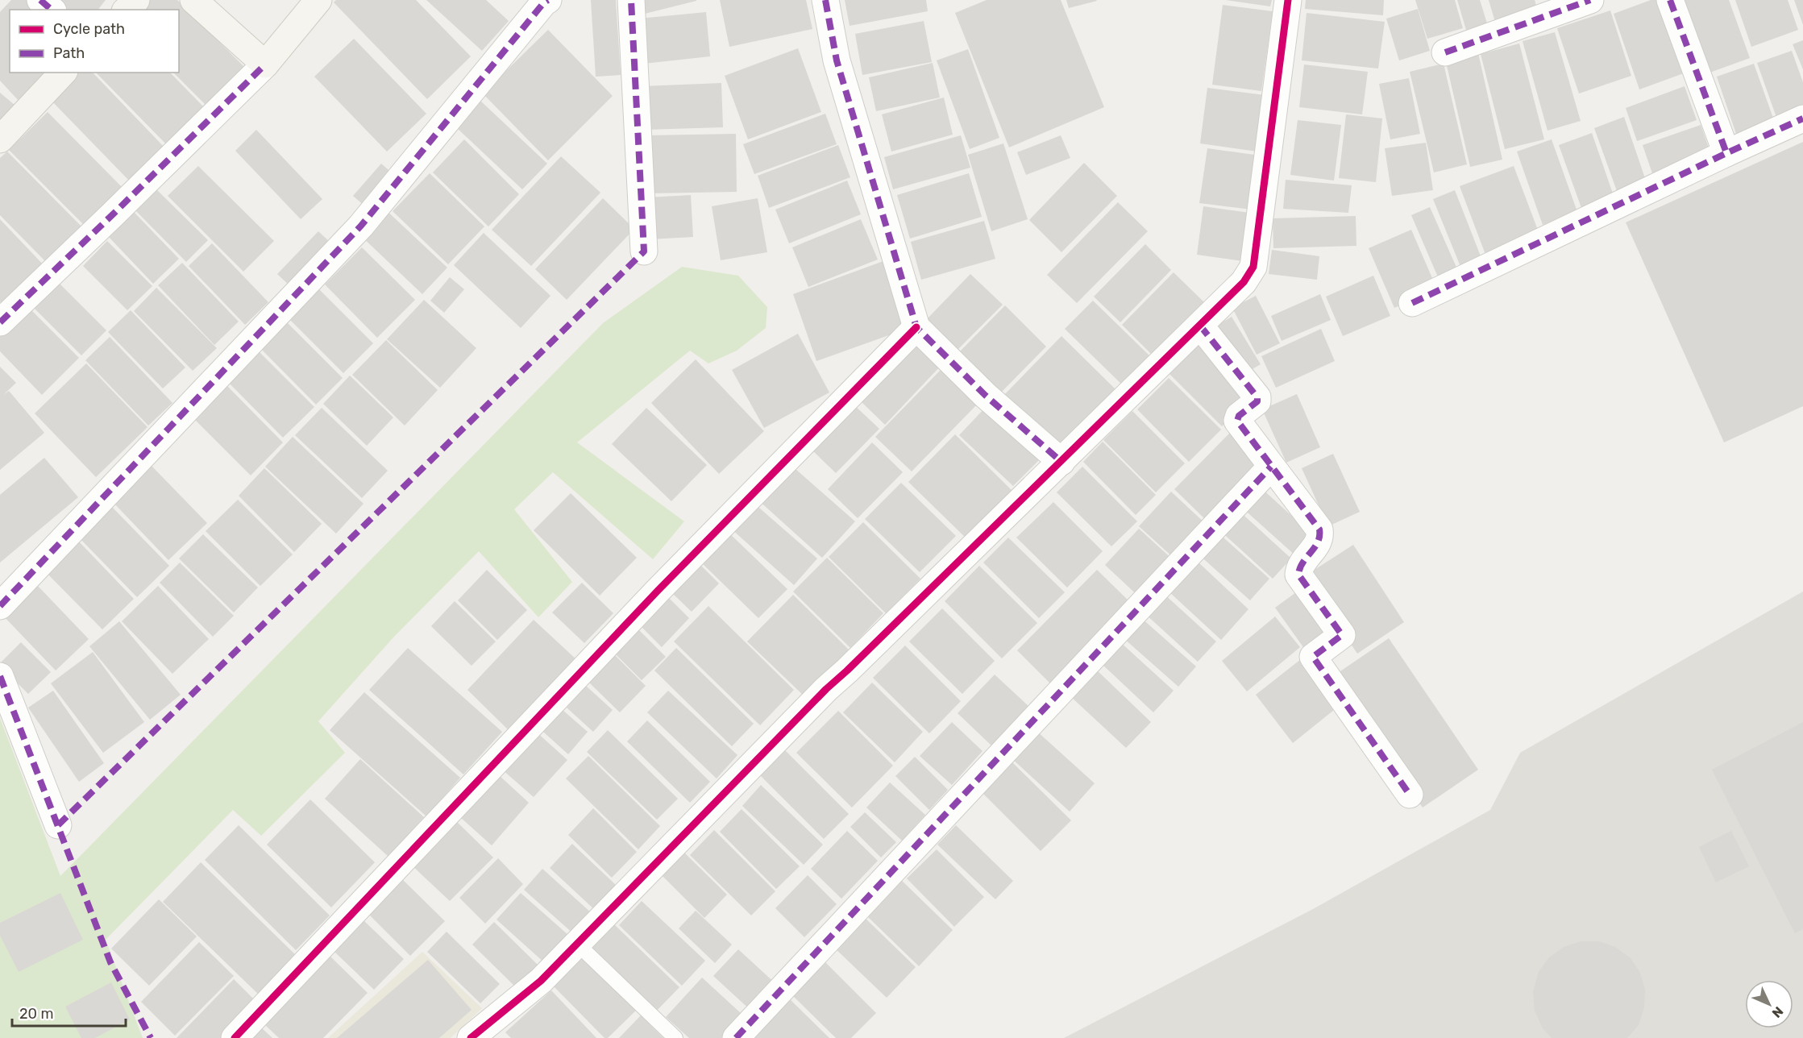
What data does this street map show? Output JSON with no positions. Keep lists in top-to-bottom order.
{
  "legend": ["Cycle path", "Path"],
  "scale_bar": "20 m",
  "north": "bottom right"
}
